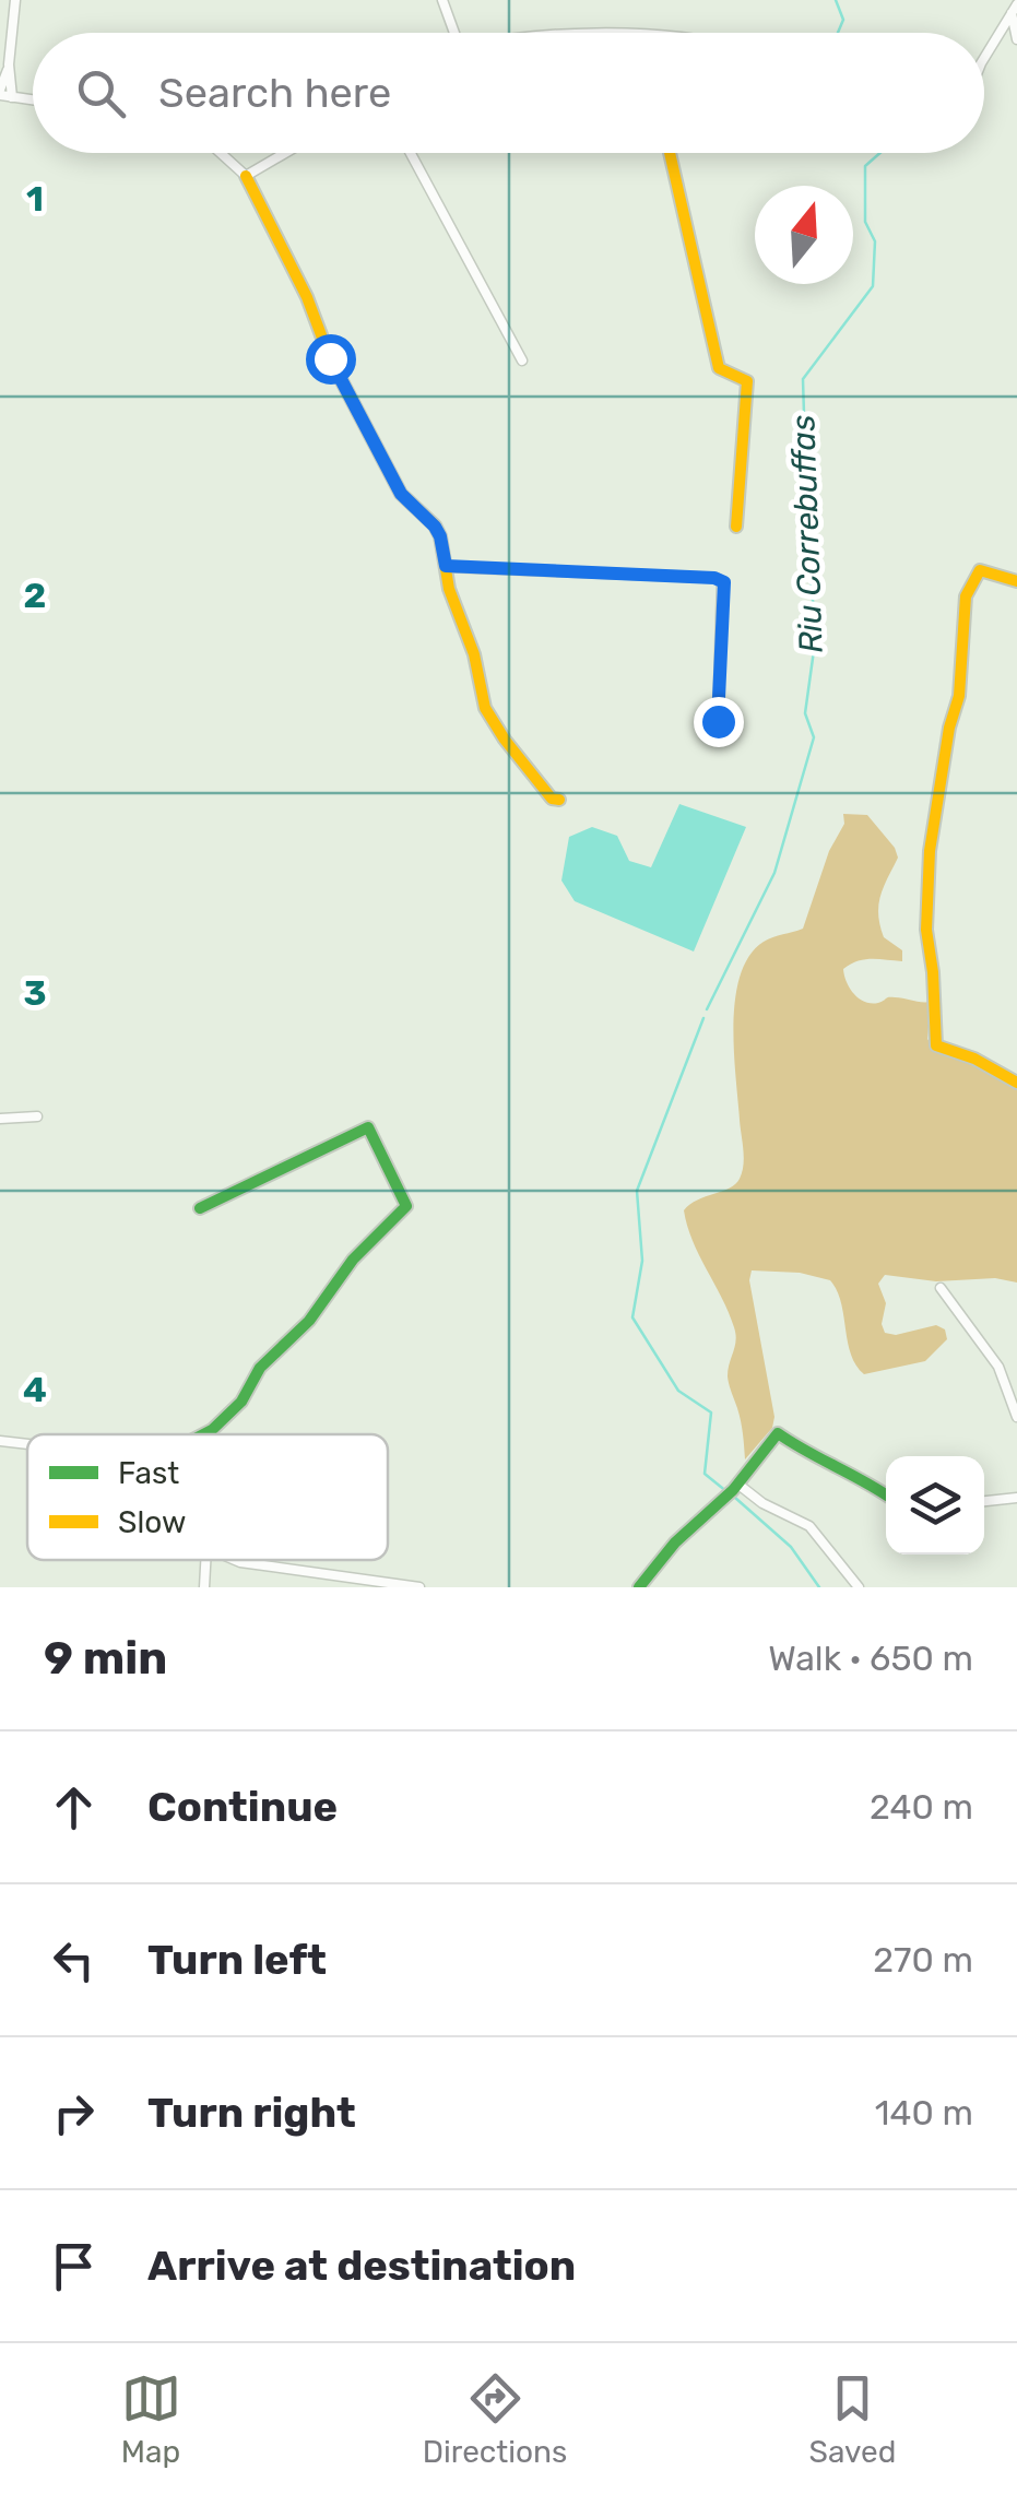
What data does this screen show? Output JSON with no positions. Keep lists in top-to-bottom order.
{
  "water": ["Riu Correbuffas"],
  "legend": ["Fast", "Slow"],
  "north": "top",
  "page": {
    "search": "Search here",
    "heading": ["9 min", "Walk · 650 m"],
    "list": [
      ["Continue", "240 m"],
      ["Turn left", "270 m"],
      ["Turn right", "140 m"],
      "Arrive at destination"
    ],
    "nav": ["Map", "Directions", "Saved"]
  },
  "grid": {
    "rows": [
      "1",
      "2",
      "3",
      "4"
    ]
  }
}
